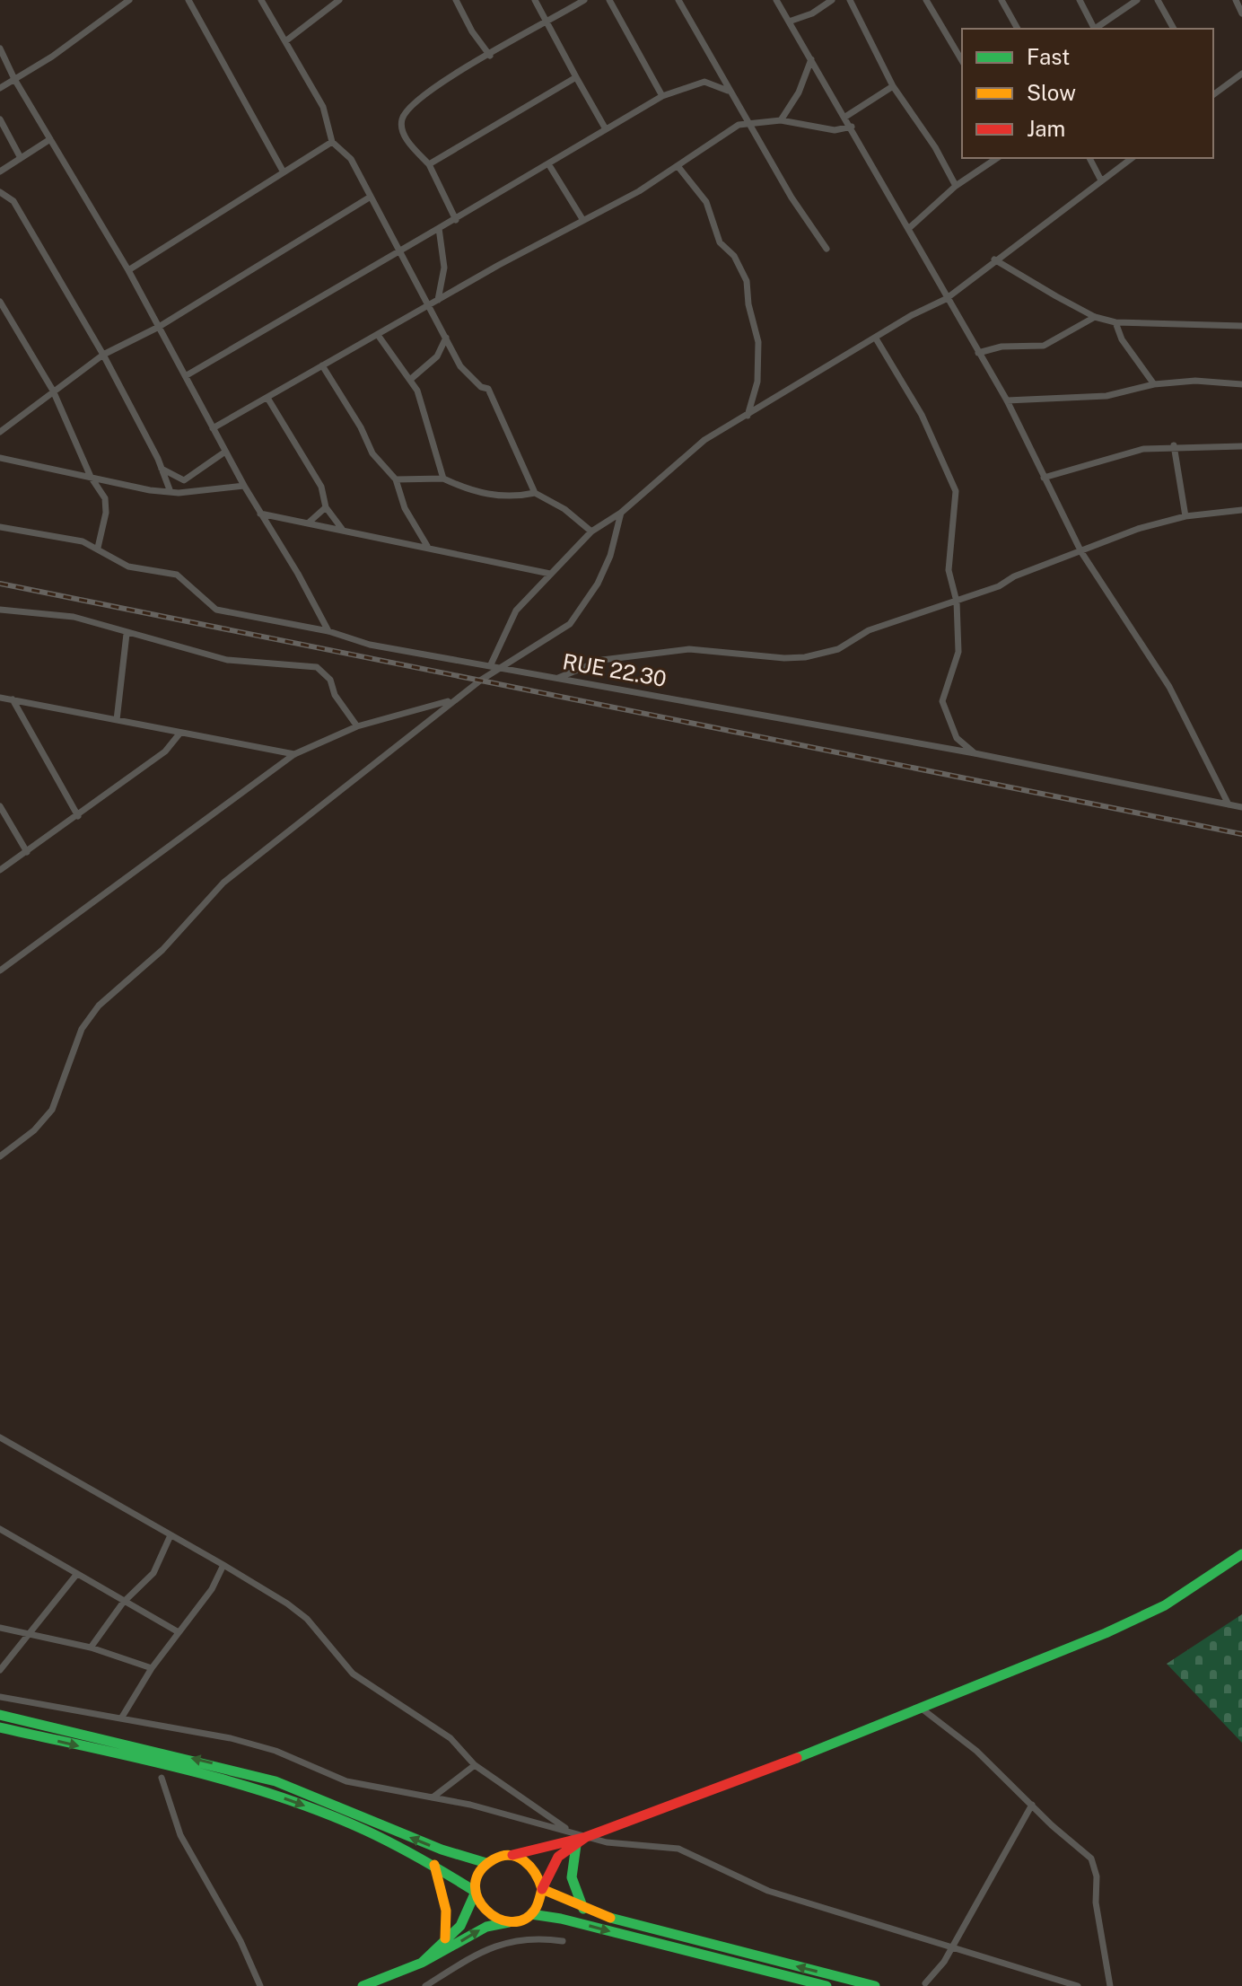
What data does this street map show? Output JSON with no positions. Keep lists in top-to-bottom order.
{
  "streets": {
    "street": ["RUE 22.30"]
  },
  "legend": ["Fast", "Slow", "Jam"]
}
